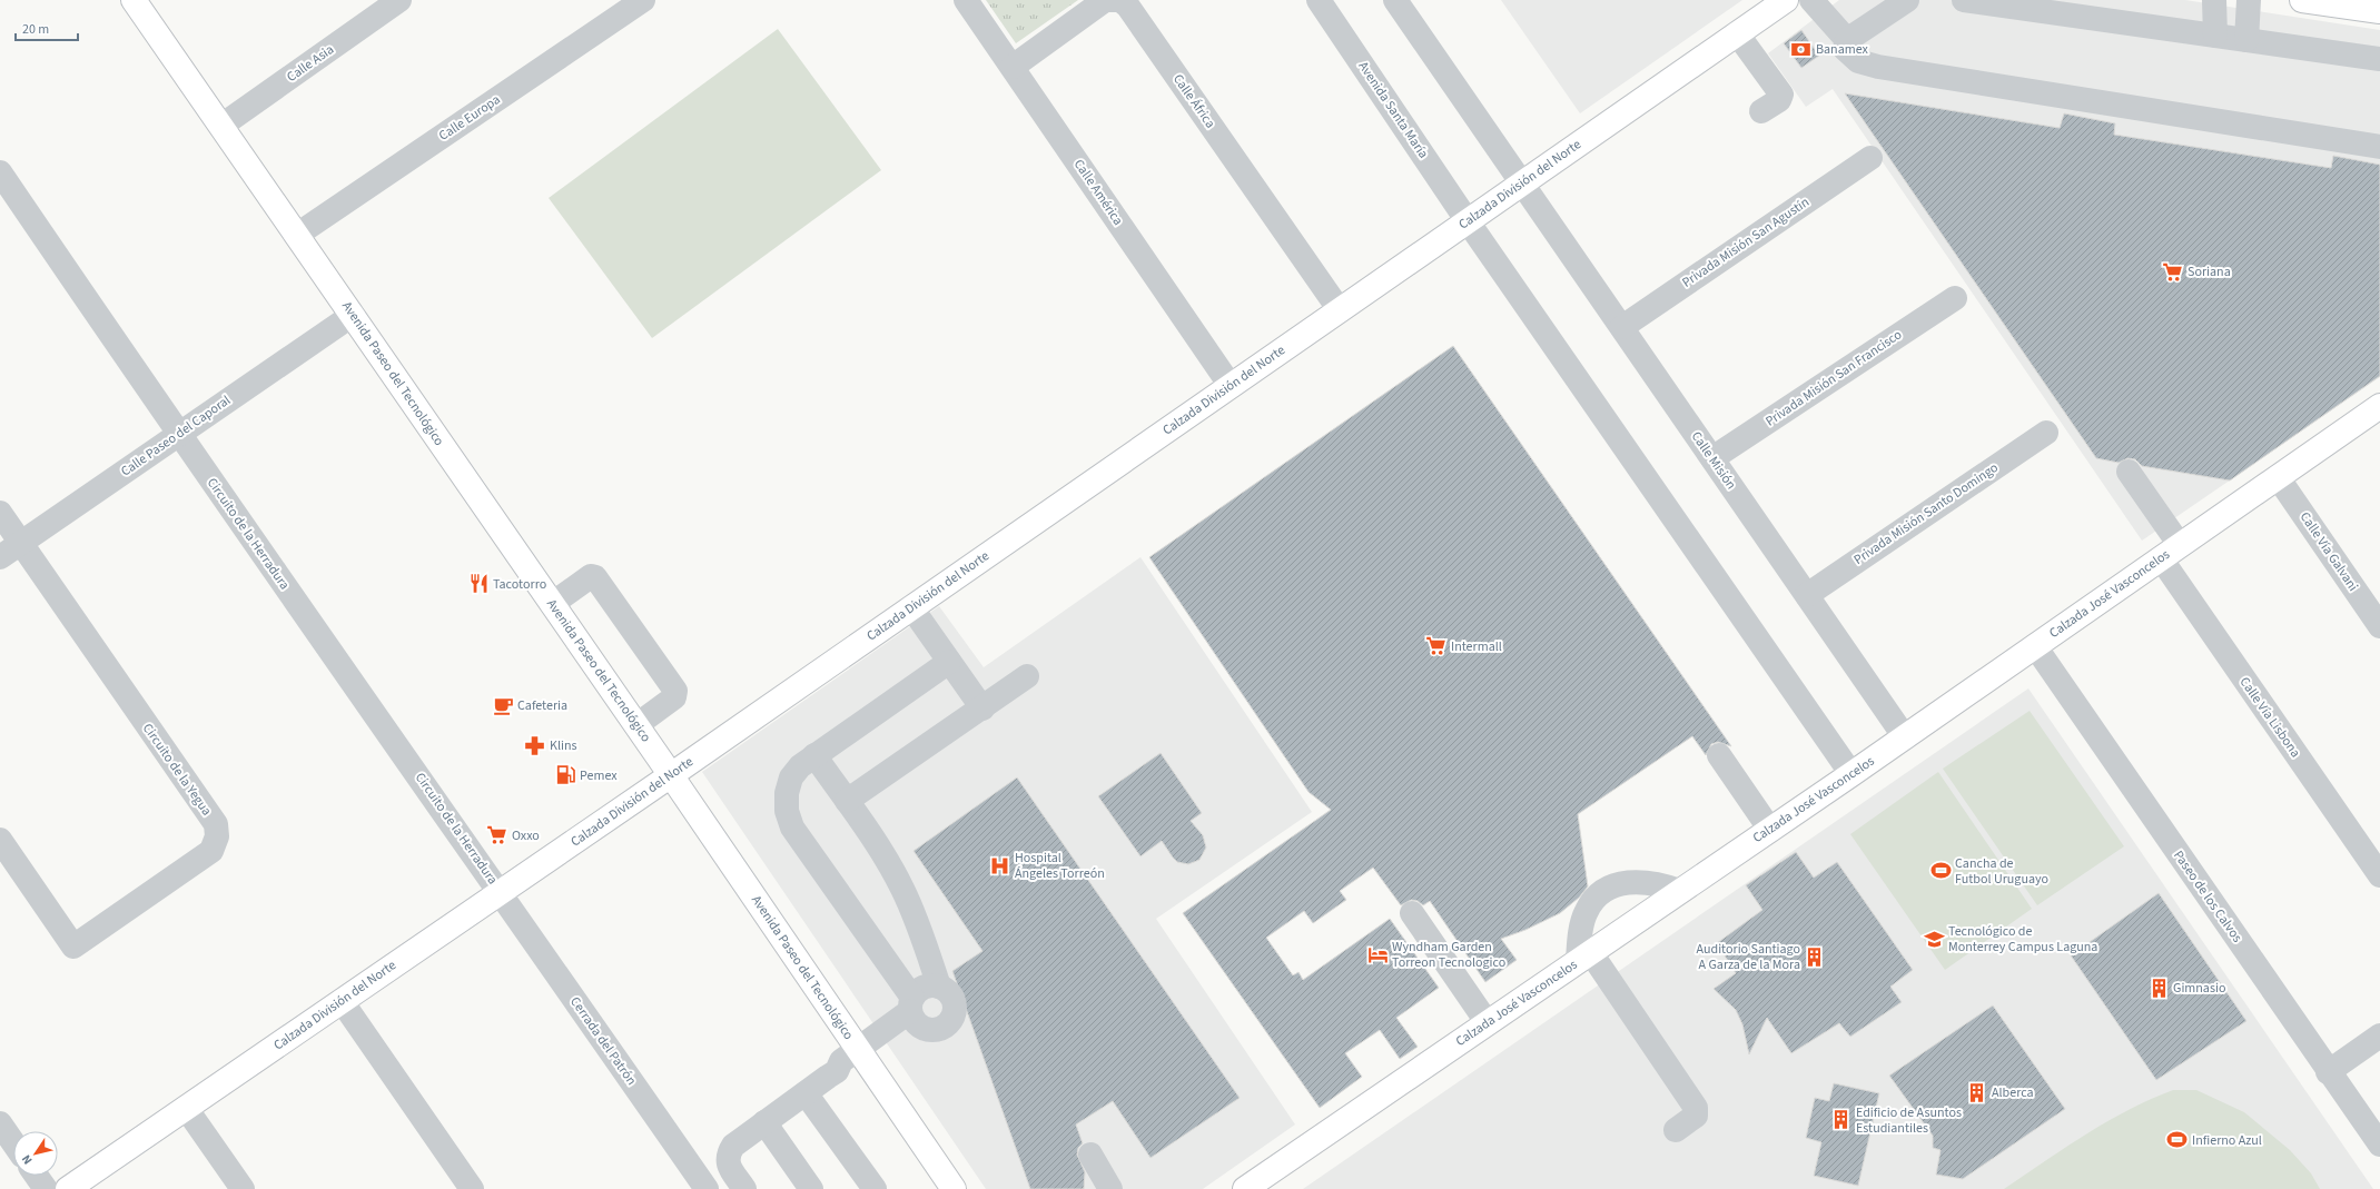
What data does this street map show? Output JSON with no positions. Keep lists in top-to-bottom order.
{
  "streets": {
    "main road": ["Calzada División del Norte", "Avenida Paseo del Tecnológico", "Calzada José Vasconcelos"],
    "street": [
      "Calle Asia",
      "Calle África",
      "Avenida Santa María",
      "Calle Europa",
      "Calle América",
      "Privada Misión San Agustín",
      "Privada Misión San Francisco",
      "Calle Paseo del Caporal",
      "Calle Misión",
      "Privada Misión Santo Domingo",
      "Circuito de la Herradura",
      "Calle Vía Galvani",
      "Calle Vía Lisbona",
      "Circuito de la Yegua",
      "Paseo de los Calvos",
      "Cerrada del Patrón"
    ]
  },
  "crossings": [
    ["Calle Asia", "Avenida Paseo del Tecnológico"],
    ["Calle África", "Calzada División del Norte"],
    ["Calle África", "Calle América"],
    ["Avenida Santa María", "Calzada División del Norte"],
    ["Calle Europa", "Avenida Paseo del Tecnológico"],
    ["Calzada División del Norte", "Calle América"],
    ["Calzada División del Norte", "Avenida Paseo del Tecnológico"],
    ["Calzada División del Norte", "Calle Misión"],
    ["Calzada División del Norte", "Circuito de la Herradura"],
    ["Calzada División del Norte", "Cerrada del Patrón"],
    ["Privada Misión San Agustín", "Calle Misión"],
    ["Avenida Paseo del Tecnológico", "Calle Paseo del Caporal"],
    ["Privada Misión San Francisco", "Calle Misión"],
    ["Calle Paseo del Caporal", "Circuito de la Herradura"],
    ["Calle Paseo del Caporal", "Circuito de la Yegua"],
    ["Calle Misión", "Privada Misión Santo Domingo"],
    ["Calle Misión", "Calzada José Vasconcelos"],
    ["Circuito de la Herradura", "Cerrada del Patrón"],
    ["Calle Vía Galvani", "Calzada José Vasconcelos"],
    ["Calzada José Vasconcelos", "Calle Vía Lisbona"],
    ["Calzada José Vasconcelos", "Paseo de los Calvos"]
  ],
  "places": {
    "bank": ["Banamex"],
    "supermarket": ["Soriana", "Intermall", "Oxxo"],
    "restaurant": ["Tacotorro"],
    "cafe": ["Cafeteria"],
    "pharmacy": ["Klins"],
    "fuel station": ["Pemex"],
    "hospital": ["Hospital Ángeles Torreón"],
    "sports": ["Cancha de Futbol Uruguayo", "Infierno Azul"],
    "school or university": ["Tecnológico de Monterrey Campus Laguna"],
    "hotel": ["Wyndham Garden Torreon Tecnologico"],
    "building": [
      "Auditorio Santiago A Garza de la Mora",
      "Gimnasio",
      "Alberca",
      "Edificio de Asuntos Estudiantiles"
    ]
  },
  "scale_bar": "20 m",
  "north": "bottom left"
}
